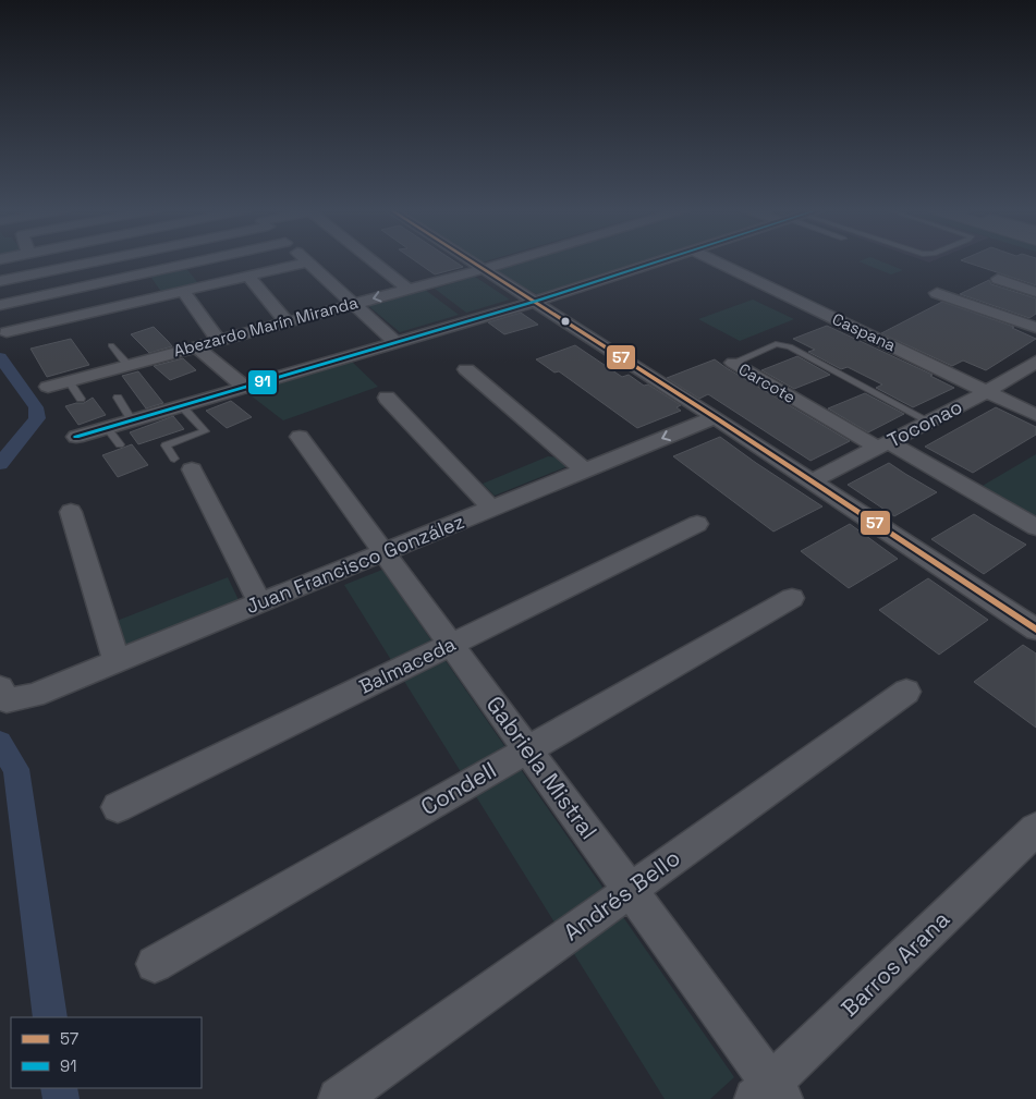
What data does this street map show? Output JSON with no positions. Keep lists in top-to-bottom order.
{
  "streets": {
    "street": [
      "Abezardo Marín Miranda",
      "Caspana",
      "Carcote",
      "Toconao",
      "Juan Francisco González",
      "Balmaceda",
      "Gabriela Mistral",
      "Condell",
      "Andrés Bello",
      "Barros Arana"
    ]
  },
  "crossings": [
    ["Caspana", "Toconao"],
    ["Carcote", "Toconao"],
    ["Juan Francisco González", "Gabriela Mistral"],
    ["Balmaceda", "Gabriela Mistral"],
    ["Gabriela Mistral", "Condell"],
    ["Gabriela Mistral", "Andrés Bello"],
    ["Gabriela Mistral", "Barros Arana"]
  ],
  "lines": ["transit line 57", "transit line 91"],
  "legend": ["57", "91"]
}
